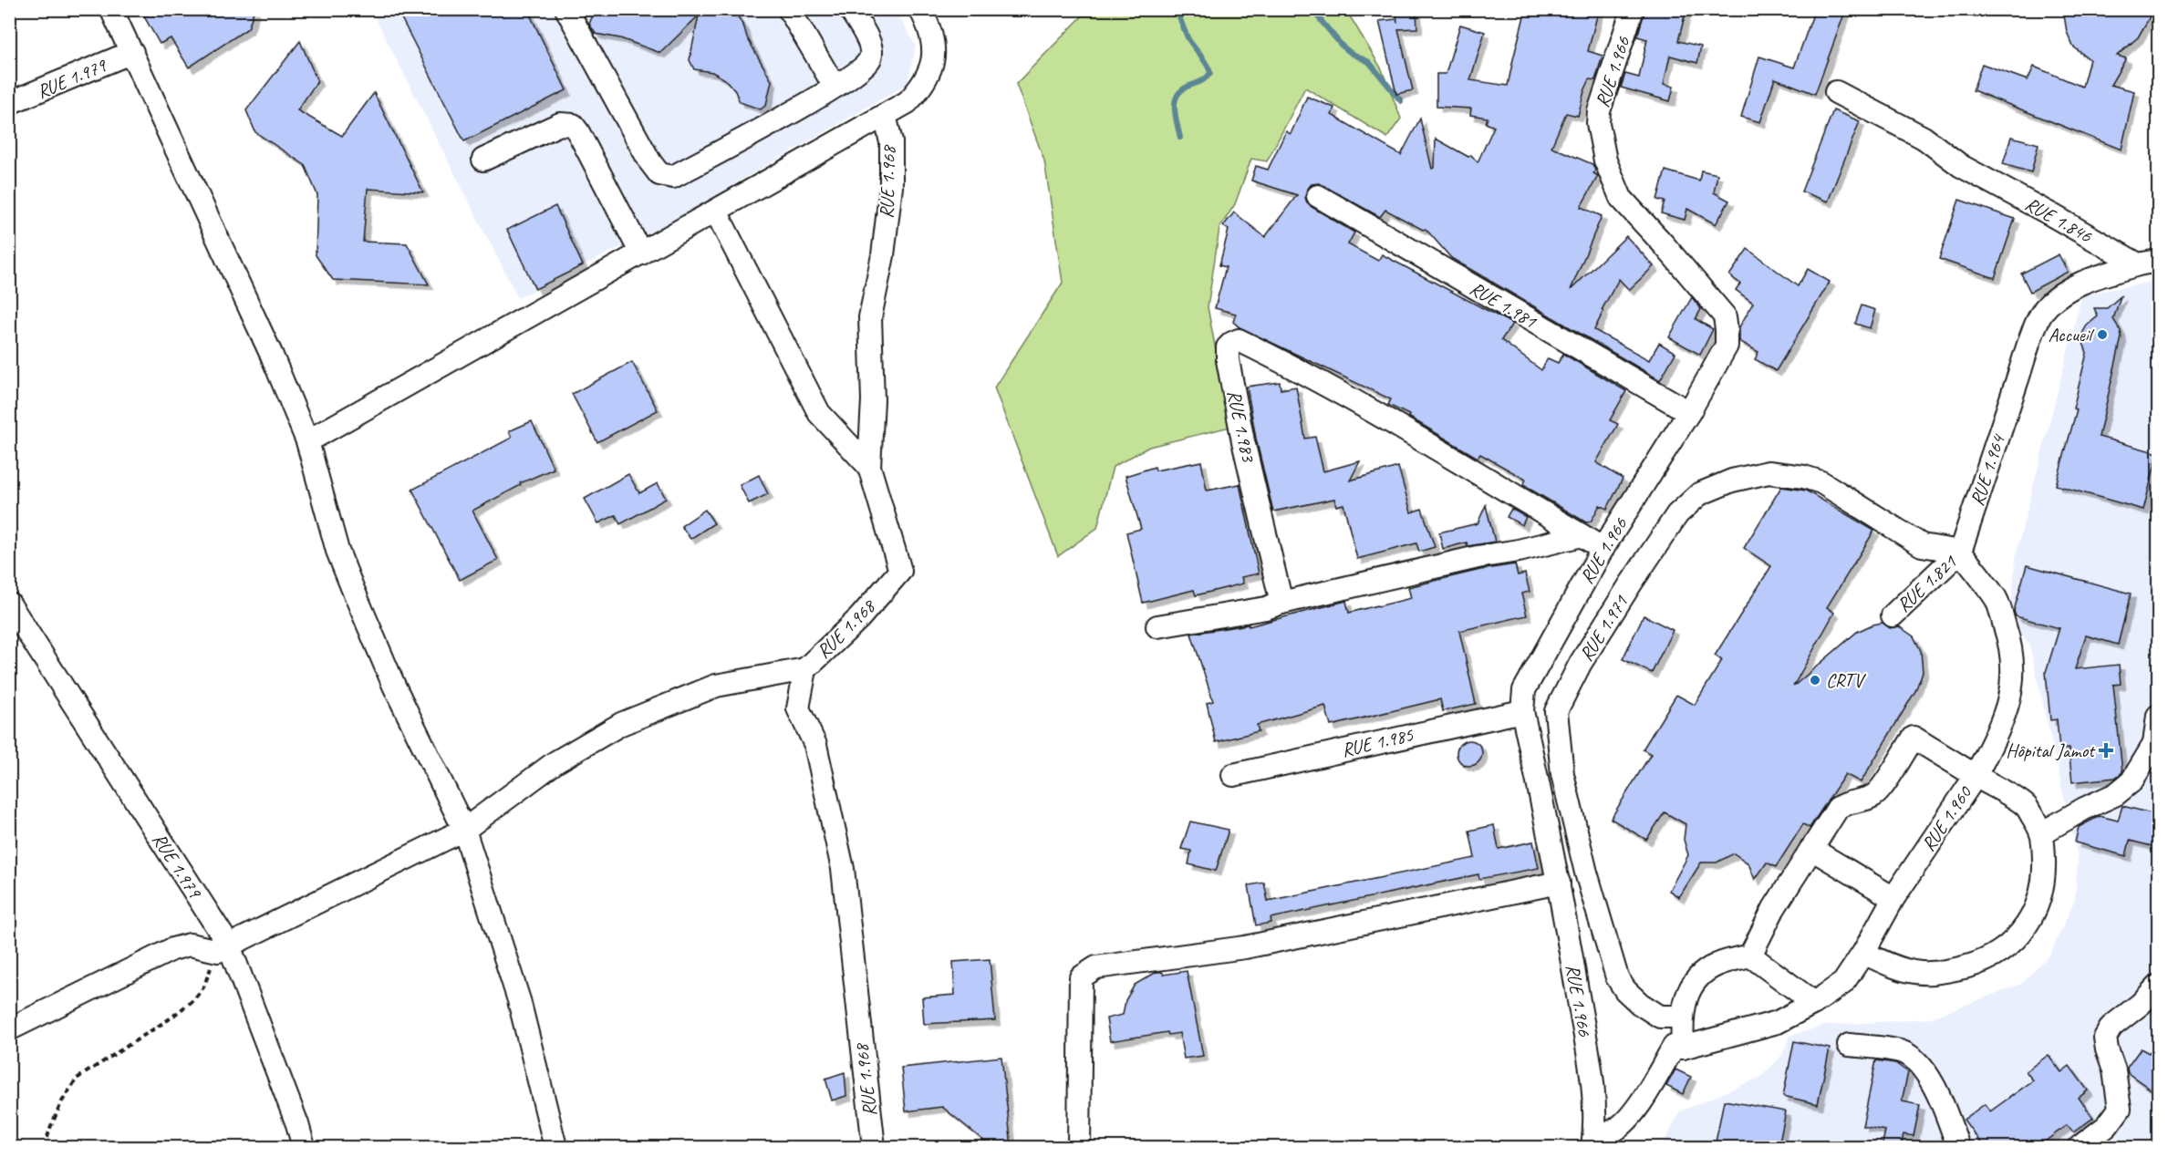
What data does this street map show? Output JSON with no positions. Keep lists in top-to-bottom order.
{
  "streets": {
    "street": [
      "RUE 1.966",
      "RUE 1.979",
      "RUE 1.968",
      "RUE 1.846",
      "RUE 1.981",
      "RUE 1.983",
      "RUE 1.964",
      "RUE 1.821",
      "RUE 1.971",
      "RUE 1.985",
      "RUE 1.960"
    ]
  },
  "crossings": [
    ["RUE 1.966", "RUE 1.981"],
    ["RUE 1.966", "RUE 1.983"],
    ["RUE 1.966", "RUE 1.985"],
    ["RUE 1.846", "RUE 1.964"],
    ["RUE 1.964", "RUE 1.821"],
    ["RUE 1.964", "RUE 1.971"],
    ["RUE 1.821", "RUE 1.971"]
  ],
  "places": {
    "other": ["Accueil", "CRTV"],
    "health": ["Hôpital Jamot"]
  }
}
